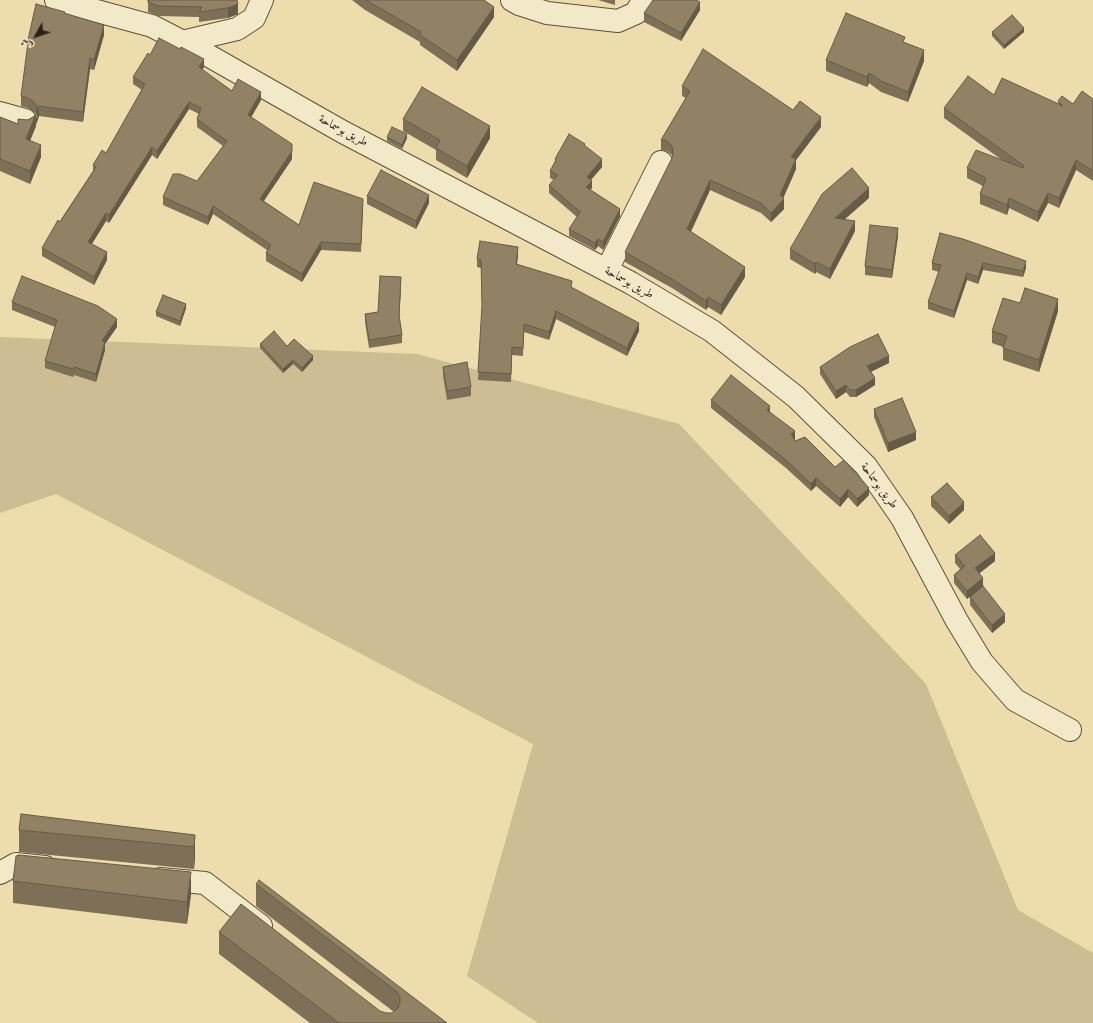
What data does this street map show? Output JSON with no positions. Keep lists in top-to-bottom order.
{
  "streets": {
    "street": ["طريق بوسماحة"]
  },
  "north": "bottom left"
}
